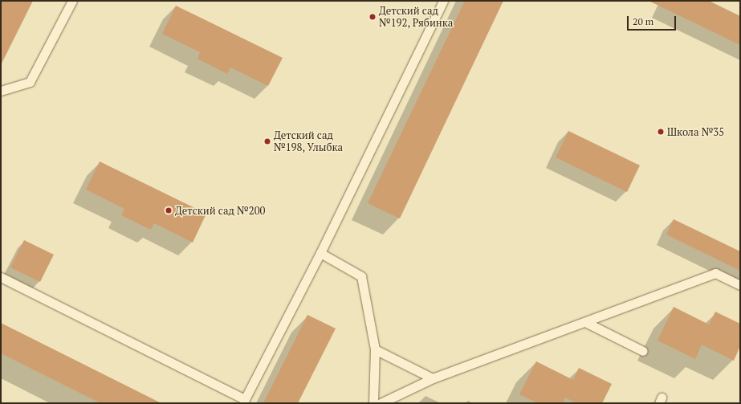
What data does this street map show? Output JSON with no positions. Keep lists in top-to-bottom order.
{
  "places": [
    "Детский сад №192, Рябинка",
    "Школа №35",
    "Детский сад №198, Улыбка",
    "Детский сад №200"
  ],
  "scale_bar": "20 m"
}
